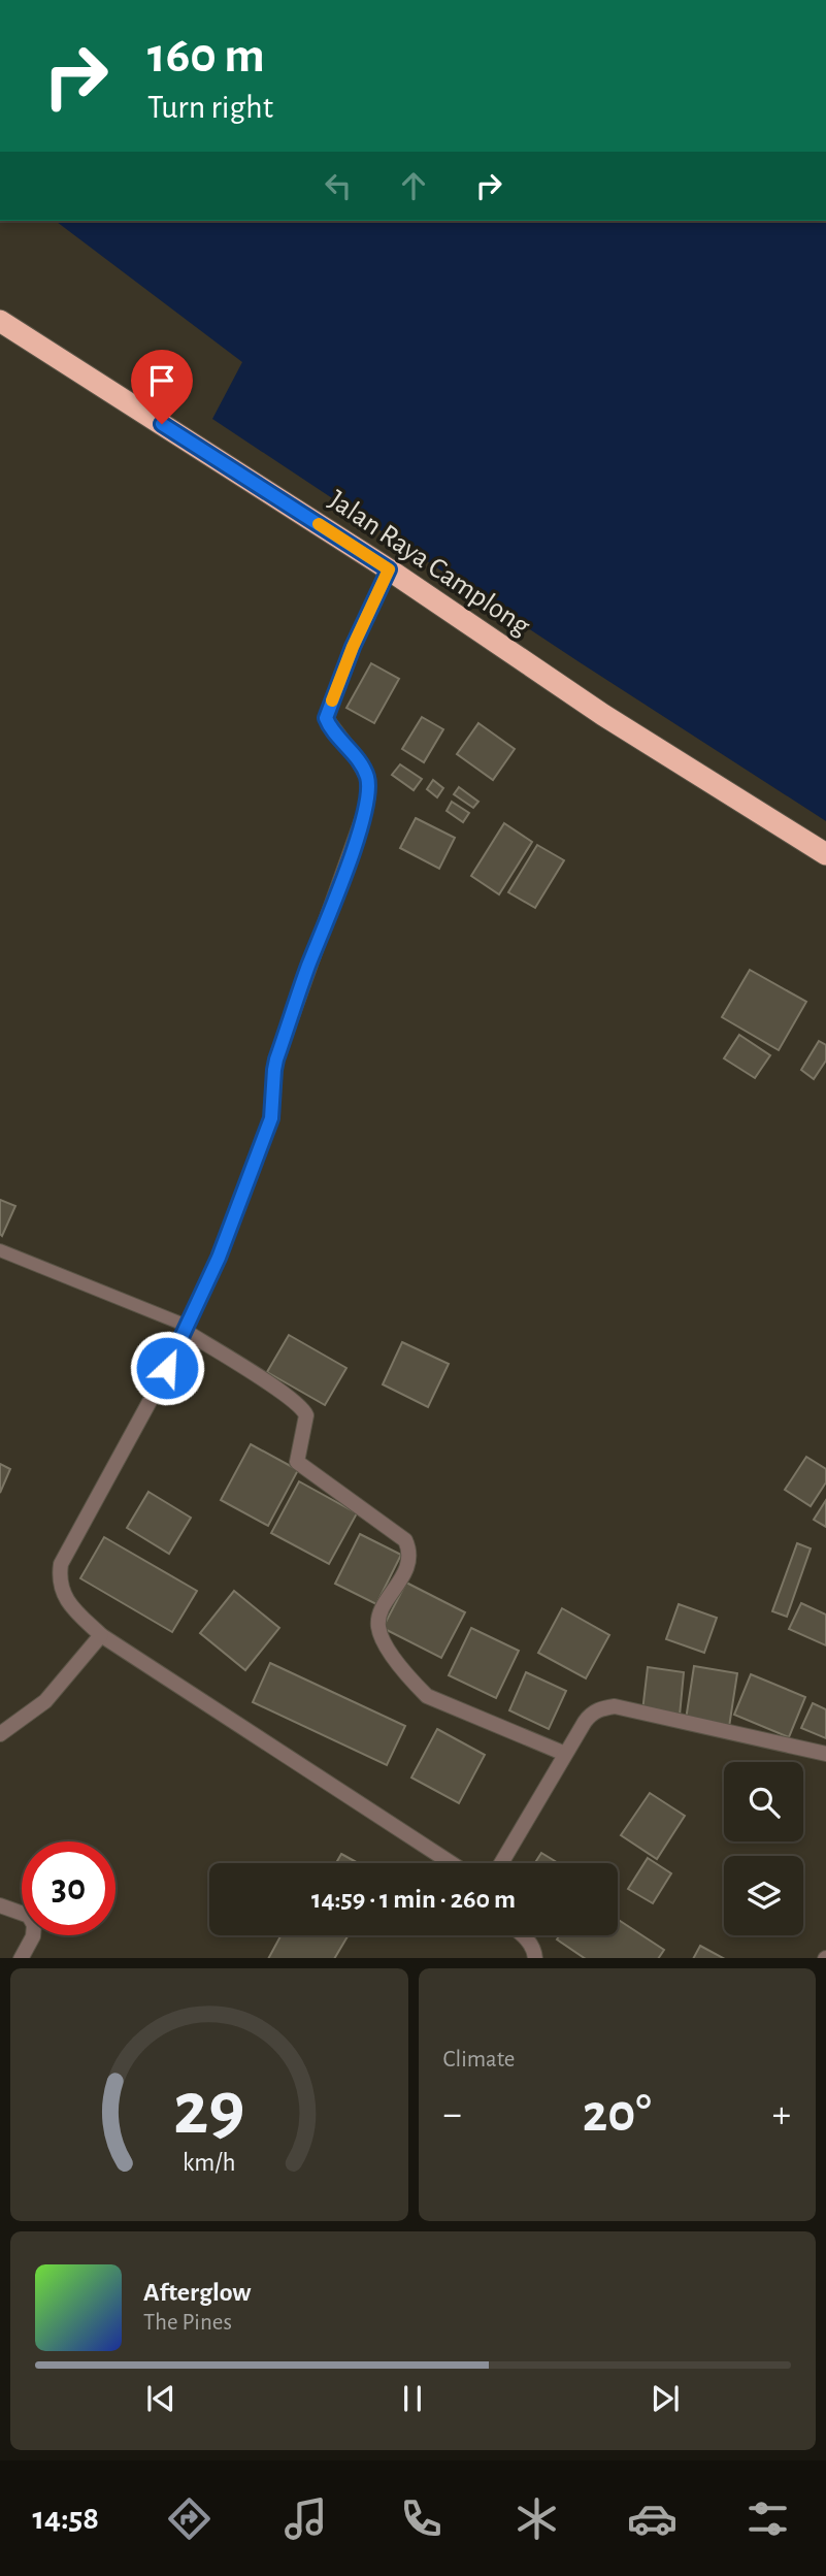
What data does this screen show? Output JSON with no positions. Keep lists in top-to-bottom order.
{
  "streets": {
    "highway": ["Jalan Raya Camplong"]
  },
  "page": {
    "turn": ["160 m", "Turn right"],
    "limit": "30",
    "trip": "14:59 · 1 min · 260 m",
    "tile": "Climate",
    "heat": ["−", "20°", "+"],
    "song": ["Afterglow", "The Pines"],
    "tabs": "14:58",
    "gauge": ["29", "km/h"]
  }
}
